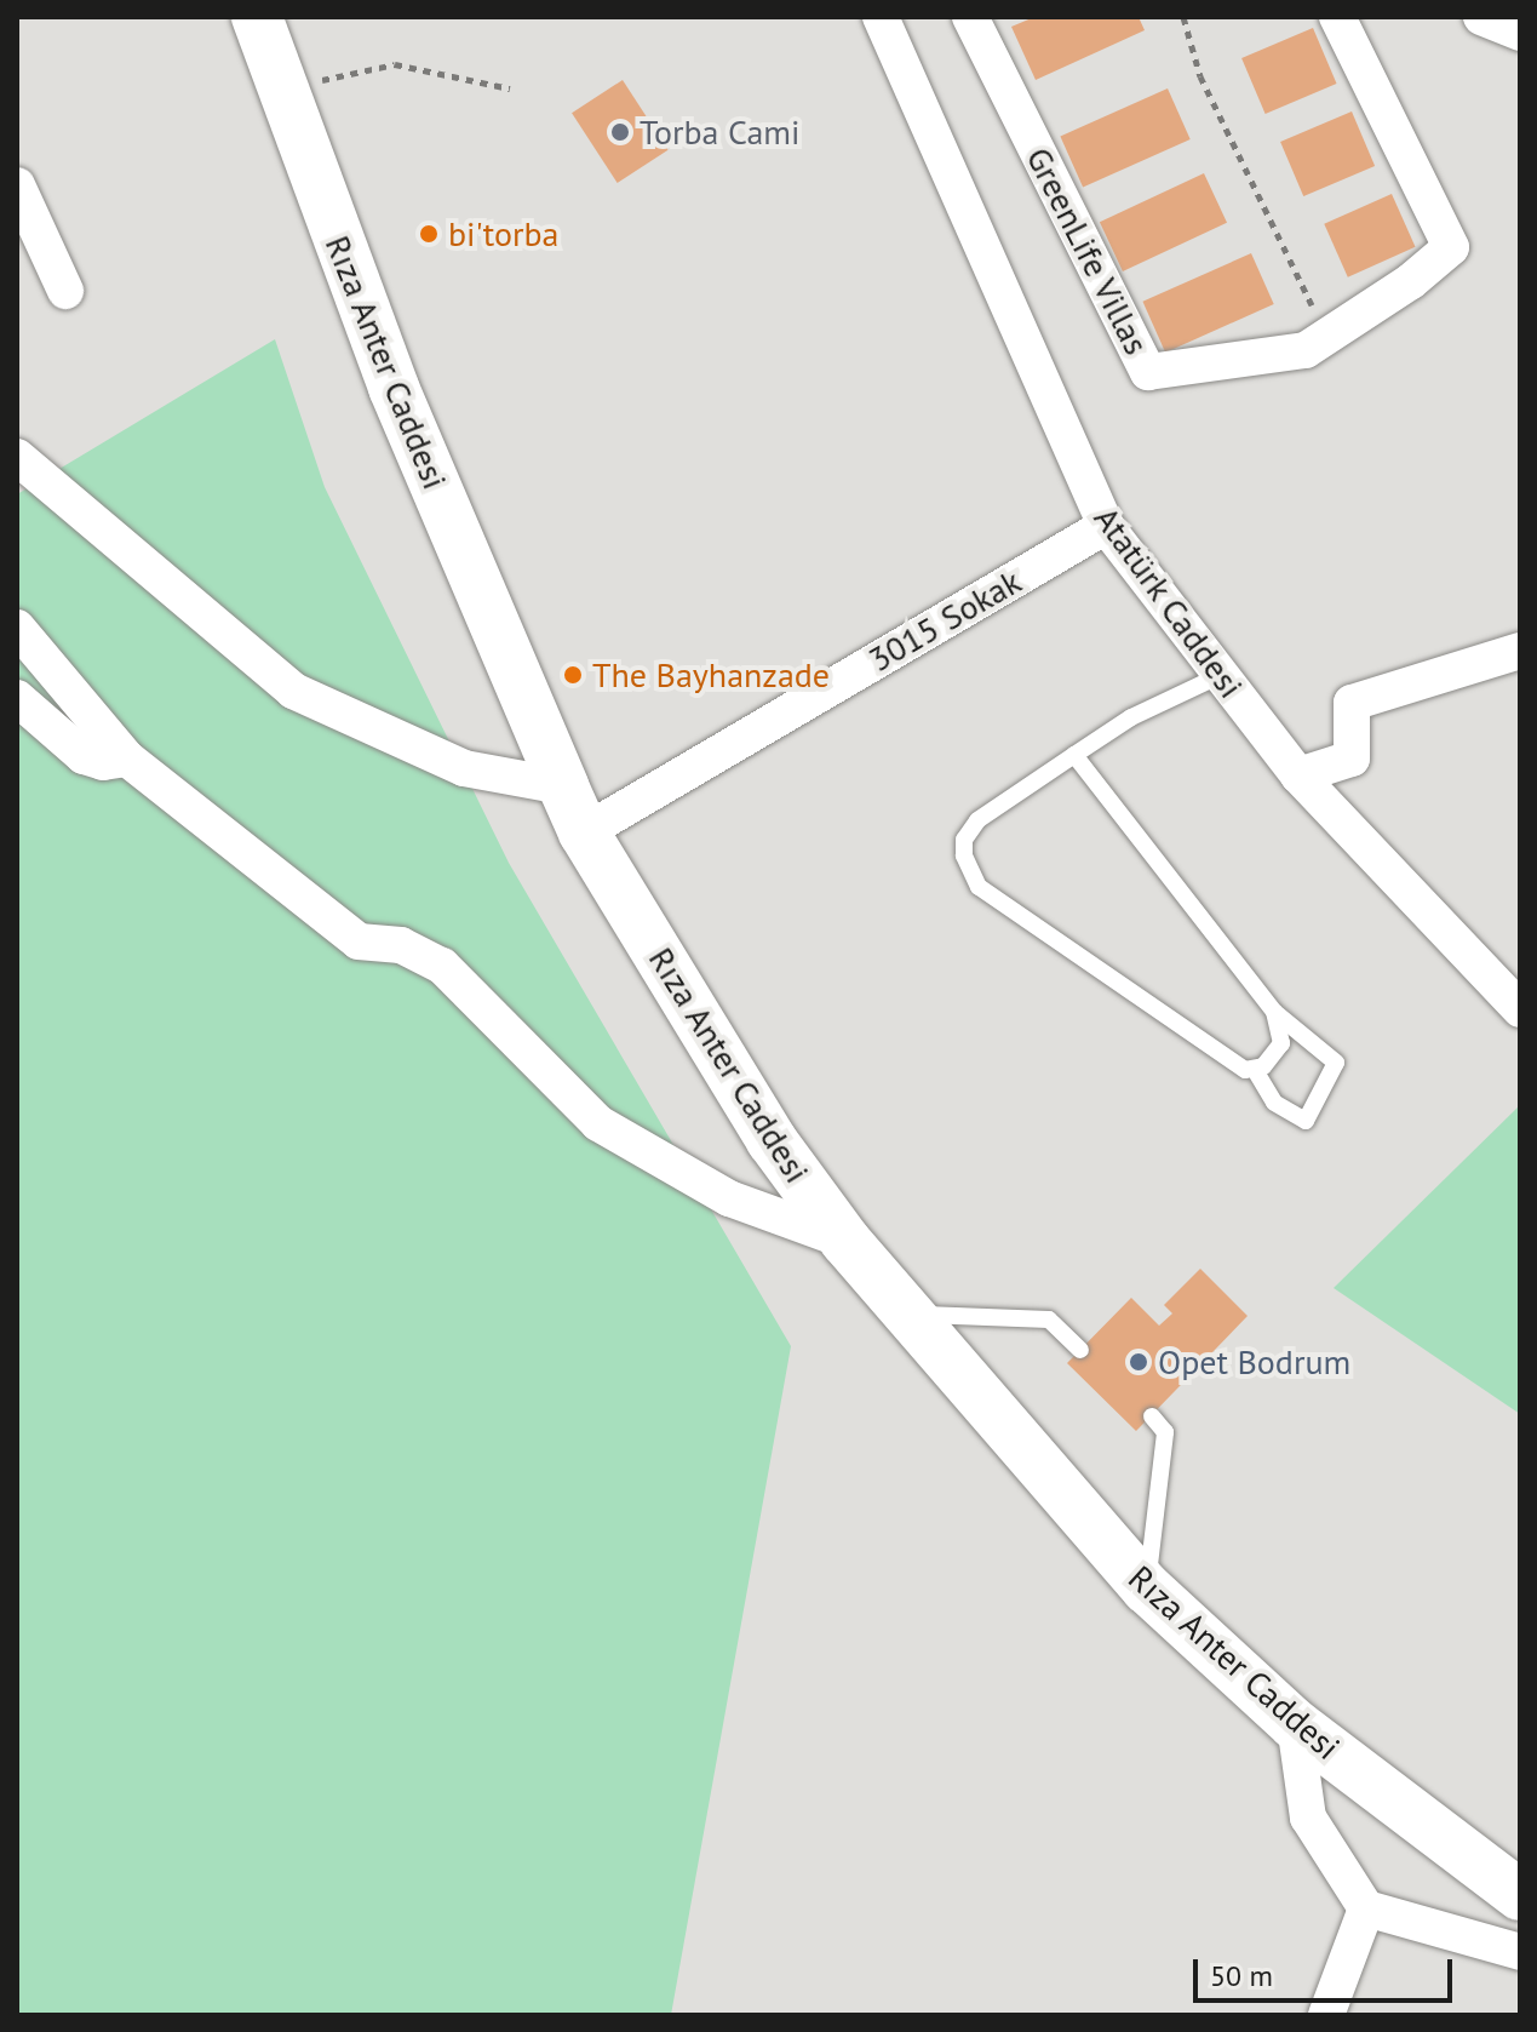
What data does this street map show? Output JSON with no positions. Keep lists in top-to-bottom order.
{
  "streets": {
    "main road": ["Rıza Anter Caddesi"],
    "street": ["GreenLife Villas", "Atatürk Caddesi", "3015 Sokak"]
  },
  "crossings": [
    ["Rıza Anter Caddesi", "3015 Sokak"],
    ["Atatürk Caddesi", "3015 Sokak"]
  ],
  "places": [
    "Torba Cami",
    "bi'torba",
    "The Bayhanzade",
    "Opet Bodrum"
  ],
  "scale_bar": "50 m"
}
